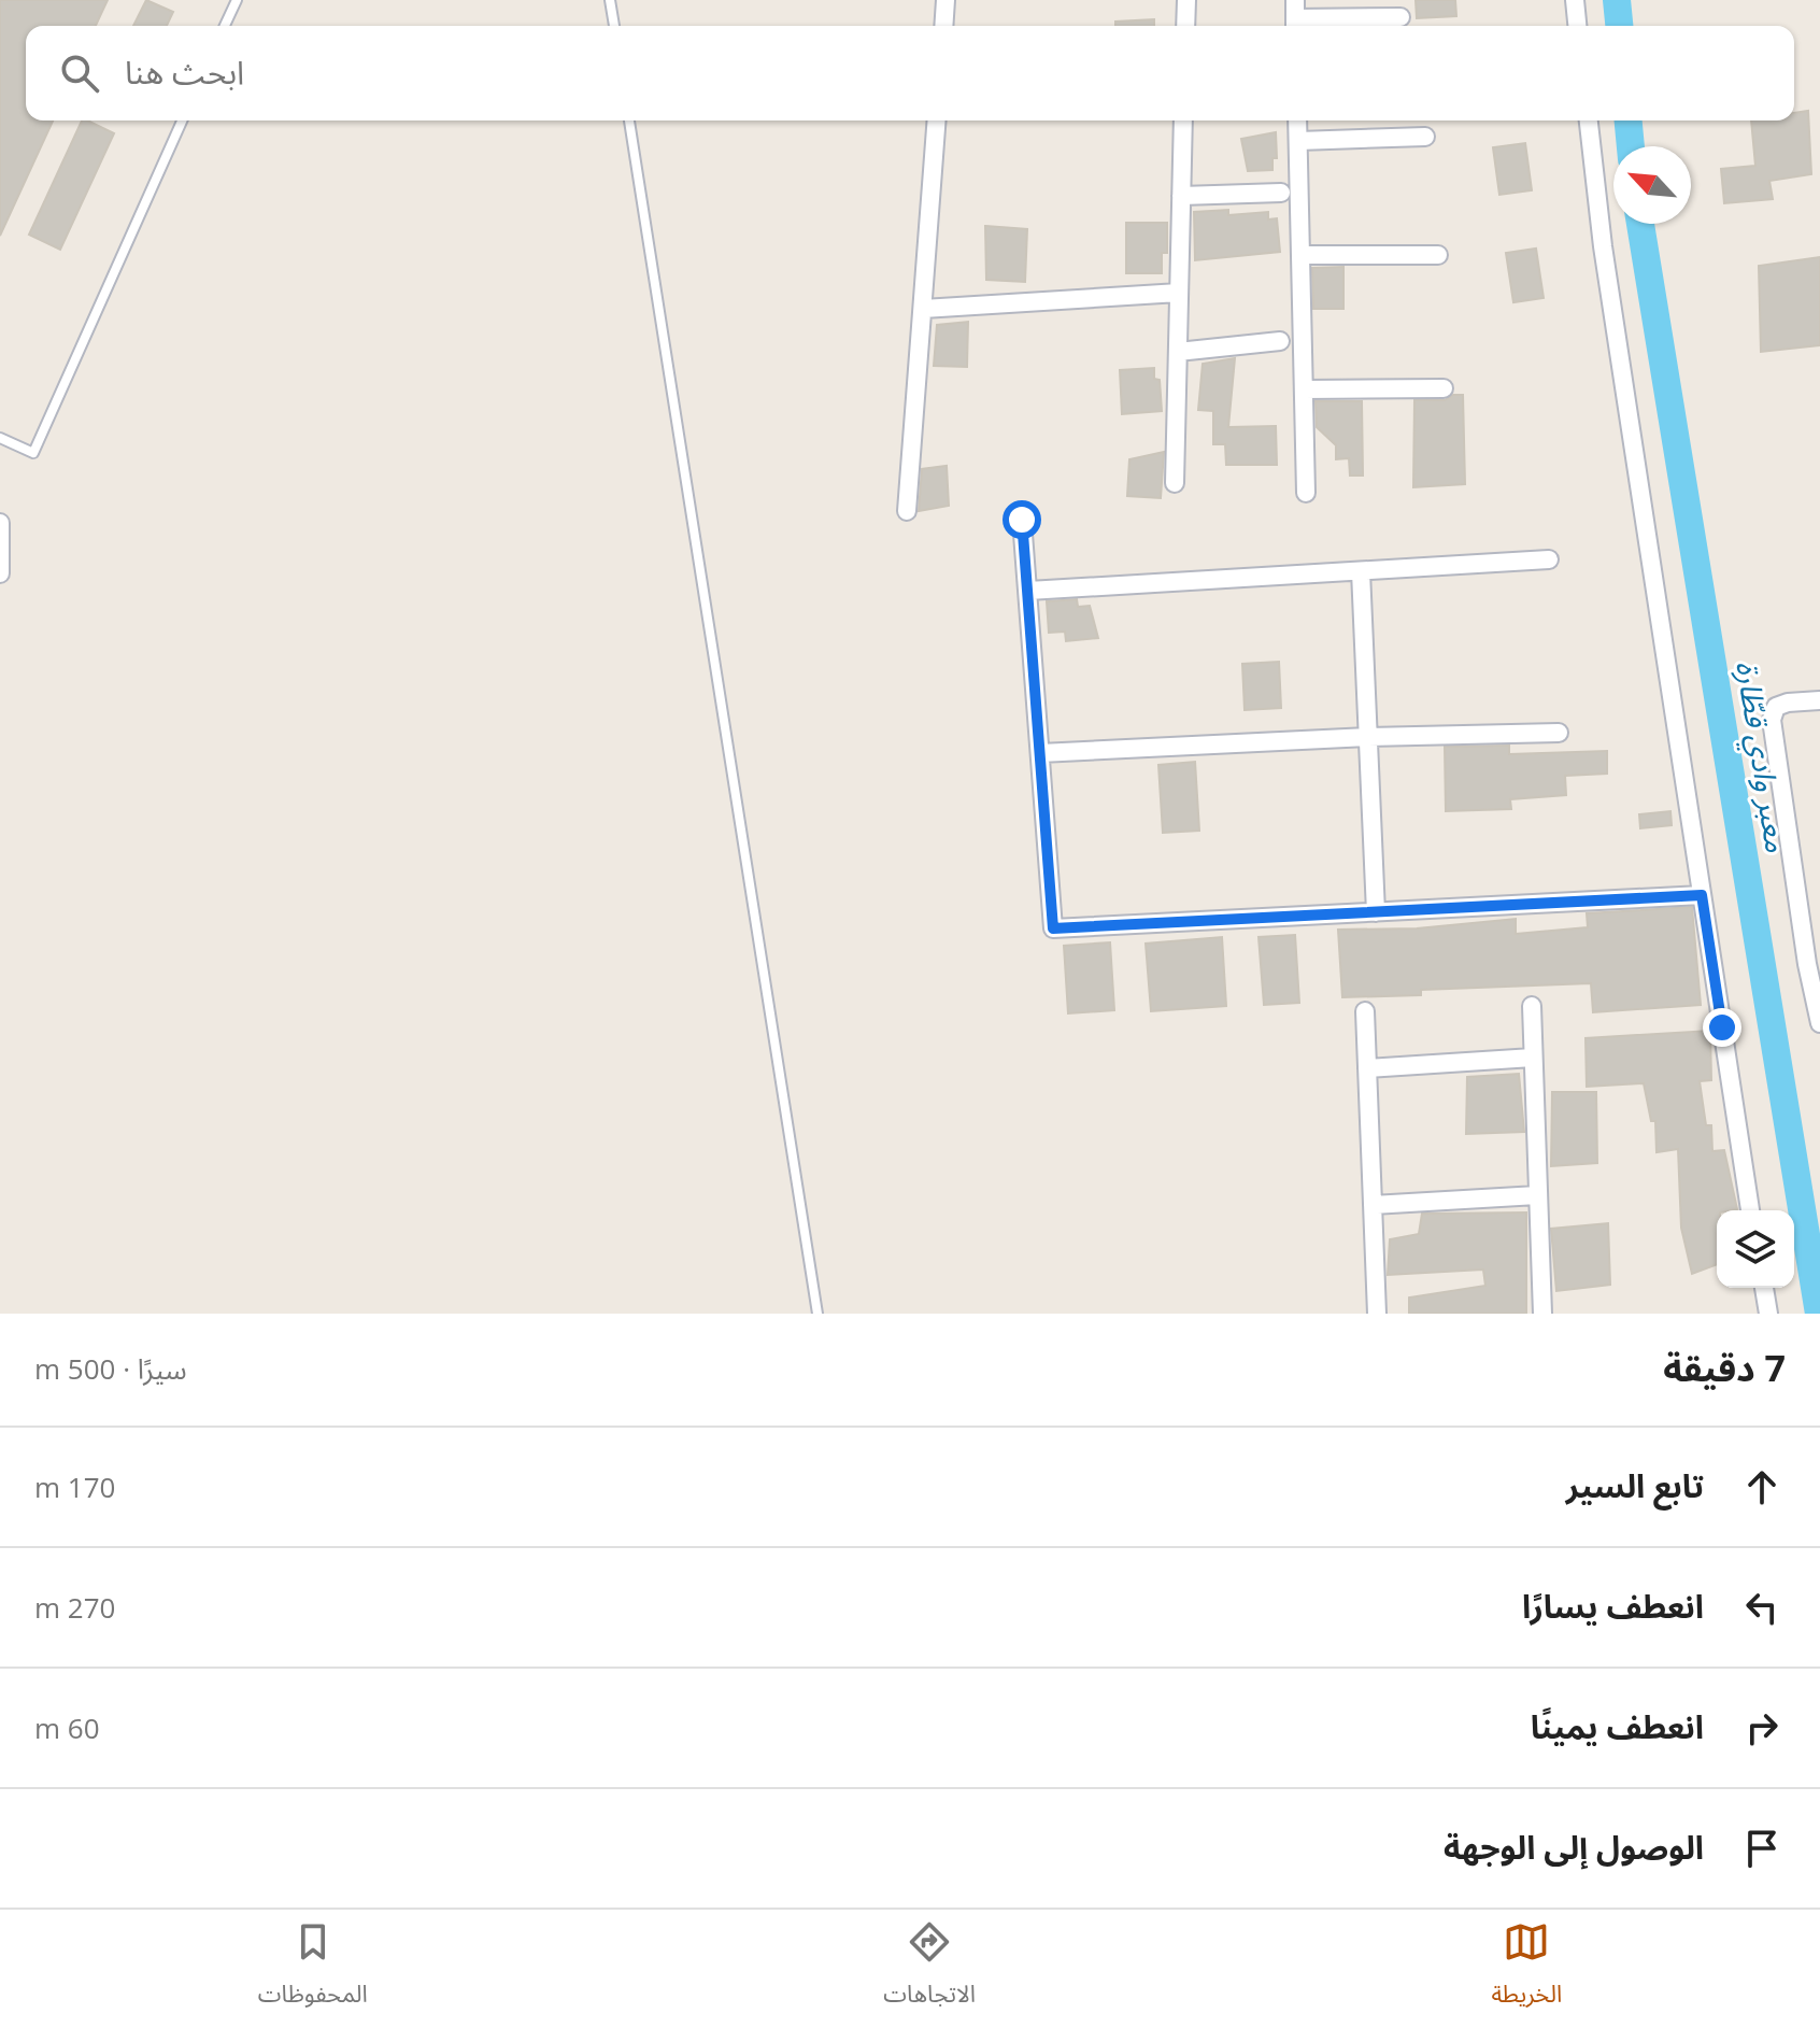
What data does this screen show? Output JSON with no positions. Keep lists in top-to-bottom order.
{
  "water": ["معبر وادي قطّارة"],
  "north": "top left",
  "page": {
    "search": "ابحث هنا",
    "heading": ["7 دقيقة", "سيرًا · 500 m"],
    "list": [
      ["تابع السير", "170 m"],
      ["انعطف يسارًا", "270 m"],
      ["انعطف يمينًا", "60 m"],
      "الوصول إلى الوجهة"
    ],
    "nav": ["الخريطة", "الاتجاهات", "المحفوظات"]
  }
}
